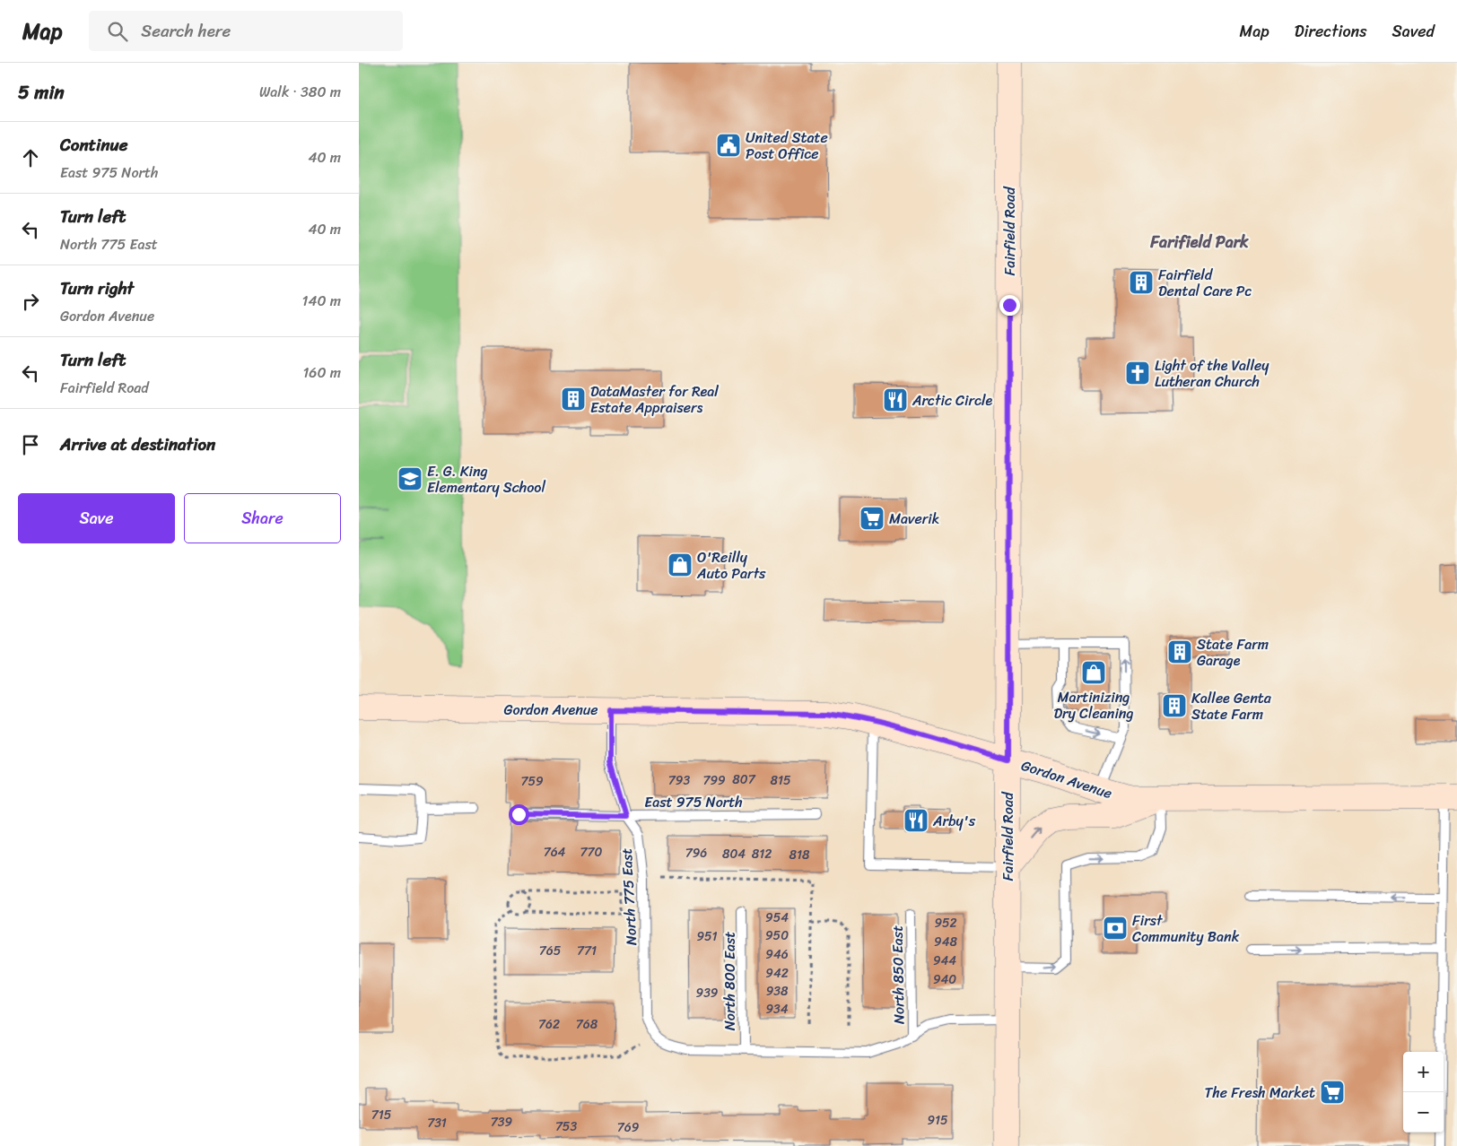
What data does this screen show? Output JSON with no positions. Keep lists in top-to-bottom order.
{
  "streets": {
    "main road": ["Fairfield Road", "Gordon Avenue"],
    "lane": [
      "East 975 North",
      "North 775 East",
      "North 850 East",
      "North 800 East"
    ]
  },
  "crossings": [
    ["Fairfield Road", "Gordon Avenue"],
    ["Gordon Avenue", "North 775 East"],
    ["East 975 North", "North 775 East"],
    ["North 775 East", "North 800 East"]
  ],
  "districts": ["Farifield Park"],
  "places": {
    "public building": ["United State Post Office"],
    "building": [
      "Fairfield Dental Care Pc",
      "DataMaster for Real Estate Appraisers",
      "State Farm Garage",
      "Kallee Genta State Farm"
    ],
    "church": ["Light of the Valley Lutheran Church"],
    "restaurant": ["Arctic Circle", "Arby's"],
    "school or university": ["E. G. King Elementary School"],
    "supermarket": ["Maverik", "The Fresh Market"],
    "shop": ["O'Reilly Auto Parts", "Martinizing Dry Cleaning"],
    "bank": ["First Community Bank"]
  },
  "house_numbers": [
    "807",
    "793",
    "799",
    "815",
    "759",
    "764",
    "770",
    "796",
    "804",
    "812",
    "818",
    "954",
    "952",
    "950",
    "951",
    "948",
    "765",
    "771",
    "946",
    "944",
    "942",
    "940",
    "938",
    "939",
    "934",
    "762",
    "768",
    "715",
    "915",
    "739",
    "731",
    "753",
    "769"
  ],
  "page": {
    "header": "Map",
    "search": "Search here",
    "nav": ["Map", "Directions", "Saved"],
    "heading": ["5 min", "Walk · 380 m"],
    "list": [
      ["Continue", "East 975 North", "40 m"],
      ["Turn left", "North 775 East", "40 m"],
      ["Turn right", "Gordon Avenue", "140 m"],
      ["Turn left", "Fairfield Road", "160 m"],
      "Arrive at destination"
    ],
    "buttons": ["Save", "Share"],
    "map_buttons": ["+", "−"]
  }
}
